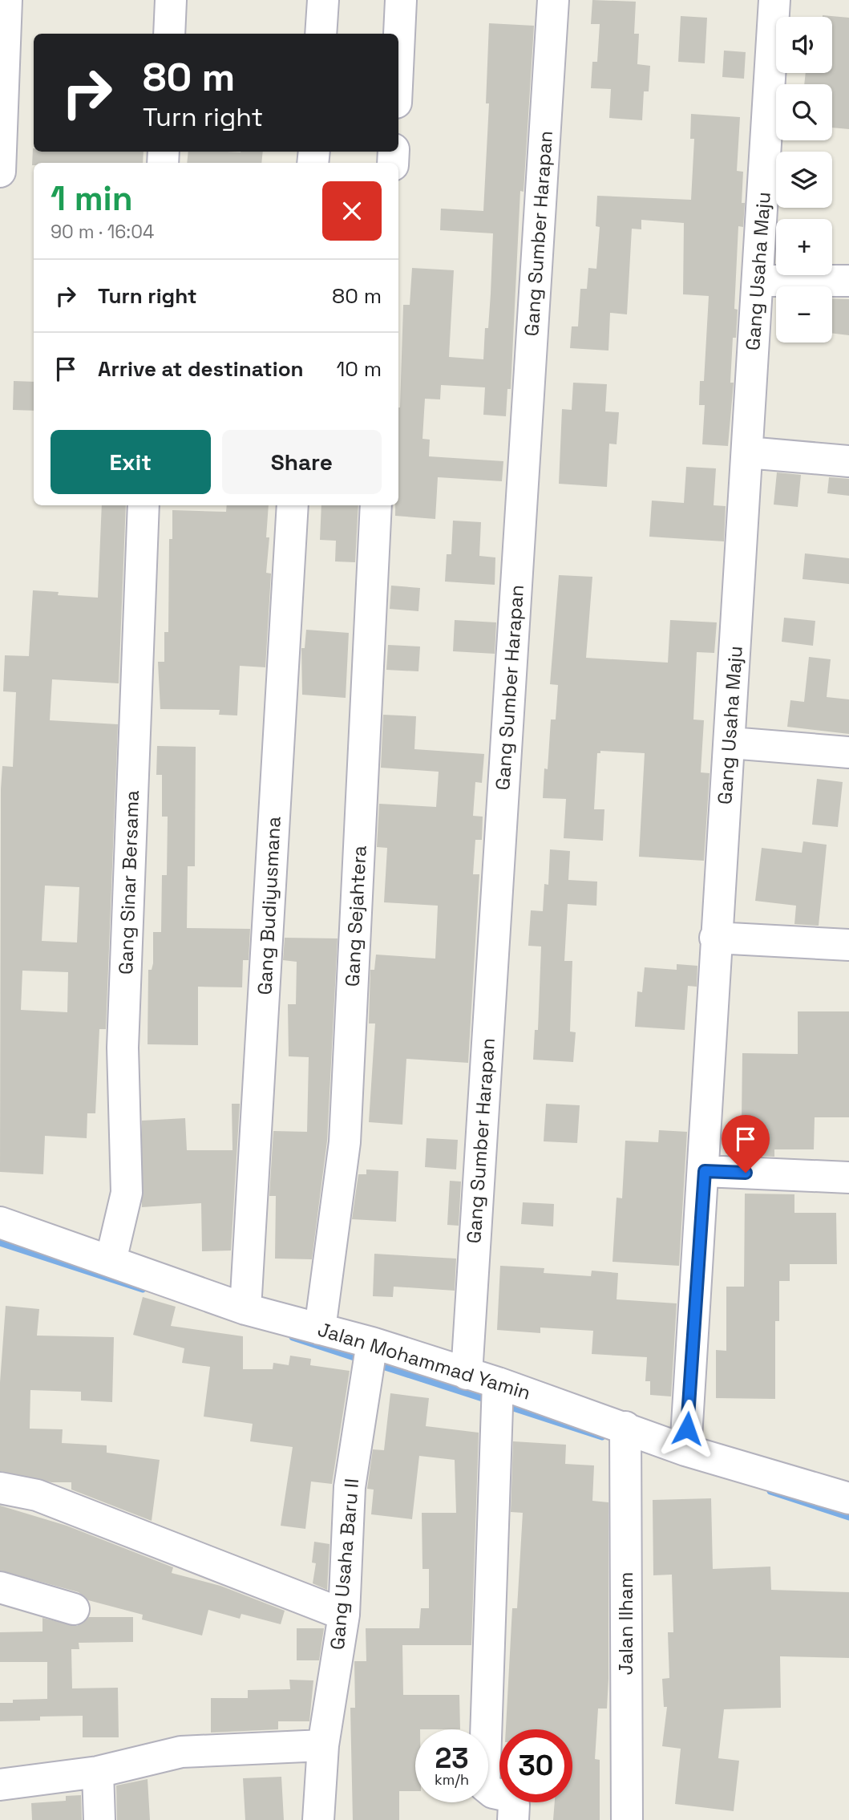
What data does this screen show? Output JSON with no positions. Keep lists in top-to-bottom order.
{
  "streets": {
    "street": [
      "Gang Sumber Harapan",
      "Gang Usaha Maju",
      "Gang Sinar Bersama",
      "Gang Budiyusmana",
      "Gang Sejahtera",
      "Jalan Mohammad Yamin",
      "Gang Usaha Baru II",
      "Jalan Ilham"
    ]
  },
  "crossings": [
    ["Gang Sumber Harapan", "Jalan Mohammad Yamin"],
    ["Gang Usaha Maju", "Jalan Mohammad Yamin"],
    ["Gang Sinar Bersama", "Jalan Mohammad Yamin"],
    ["Gang Budiyusmana", "Jalan Mohammad Yamin"],
    ["Gang Sejahtera", "Jalan Mohammad Yamin"],
    ["Jalan Mohammad Yamin", "Gang Usaha Baru II"],
    ["Jalan Mohammad Yamin", "Jalan Ilham"]
  ],
  "page": {
    "map_buttons": ["+", "−"],
    "turn": ["80 m", "Turn right"],
    "heading": ["1 min", "90 m · 16:04"],
    "list": [
      {
        "name": "Turn right",
        "value": "80 m"
      },
      {
        "name": "Arrive at destination",
        "value": "10 m"
      }
    ],
    "buttons": ["Exit", "Share"],
    "speed": "23 km/h",
    "limit": "30"
  }
}
